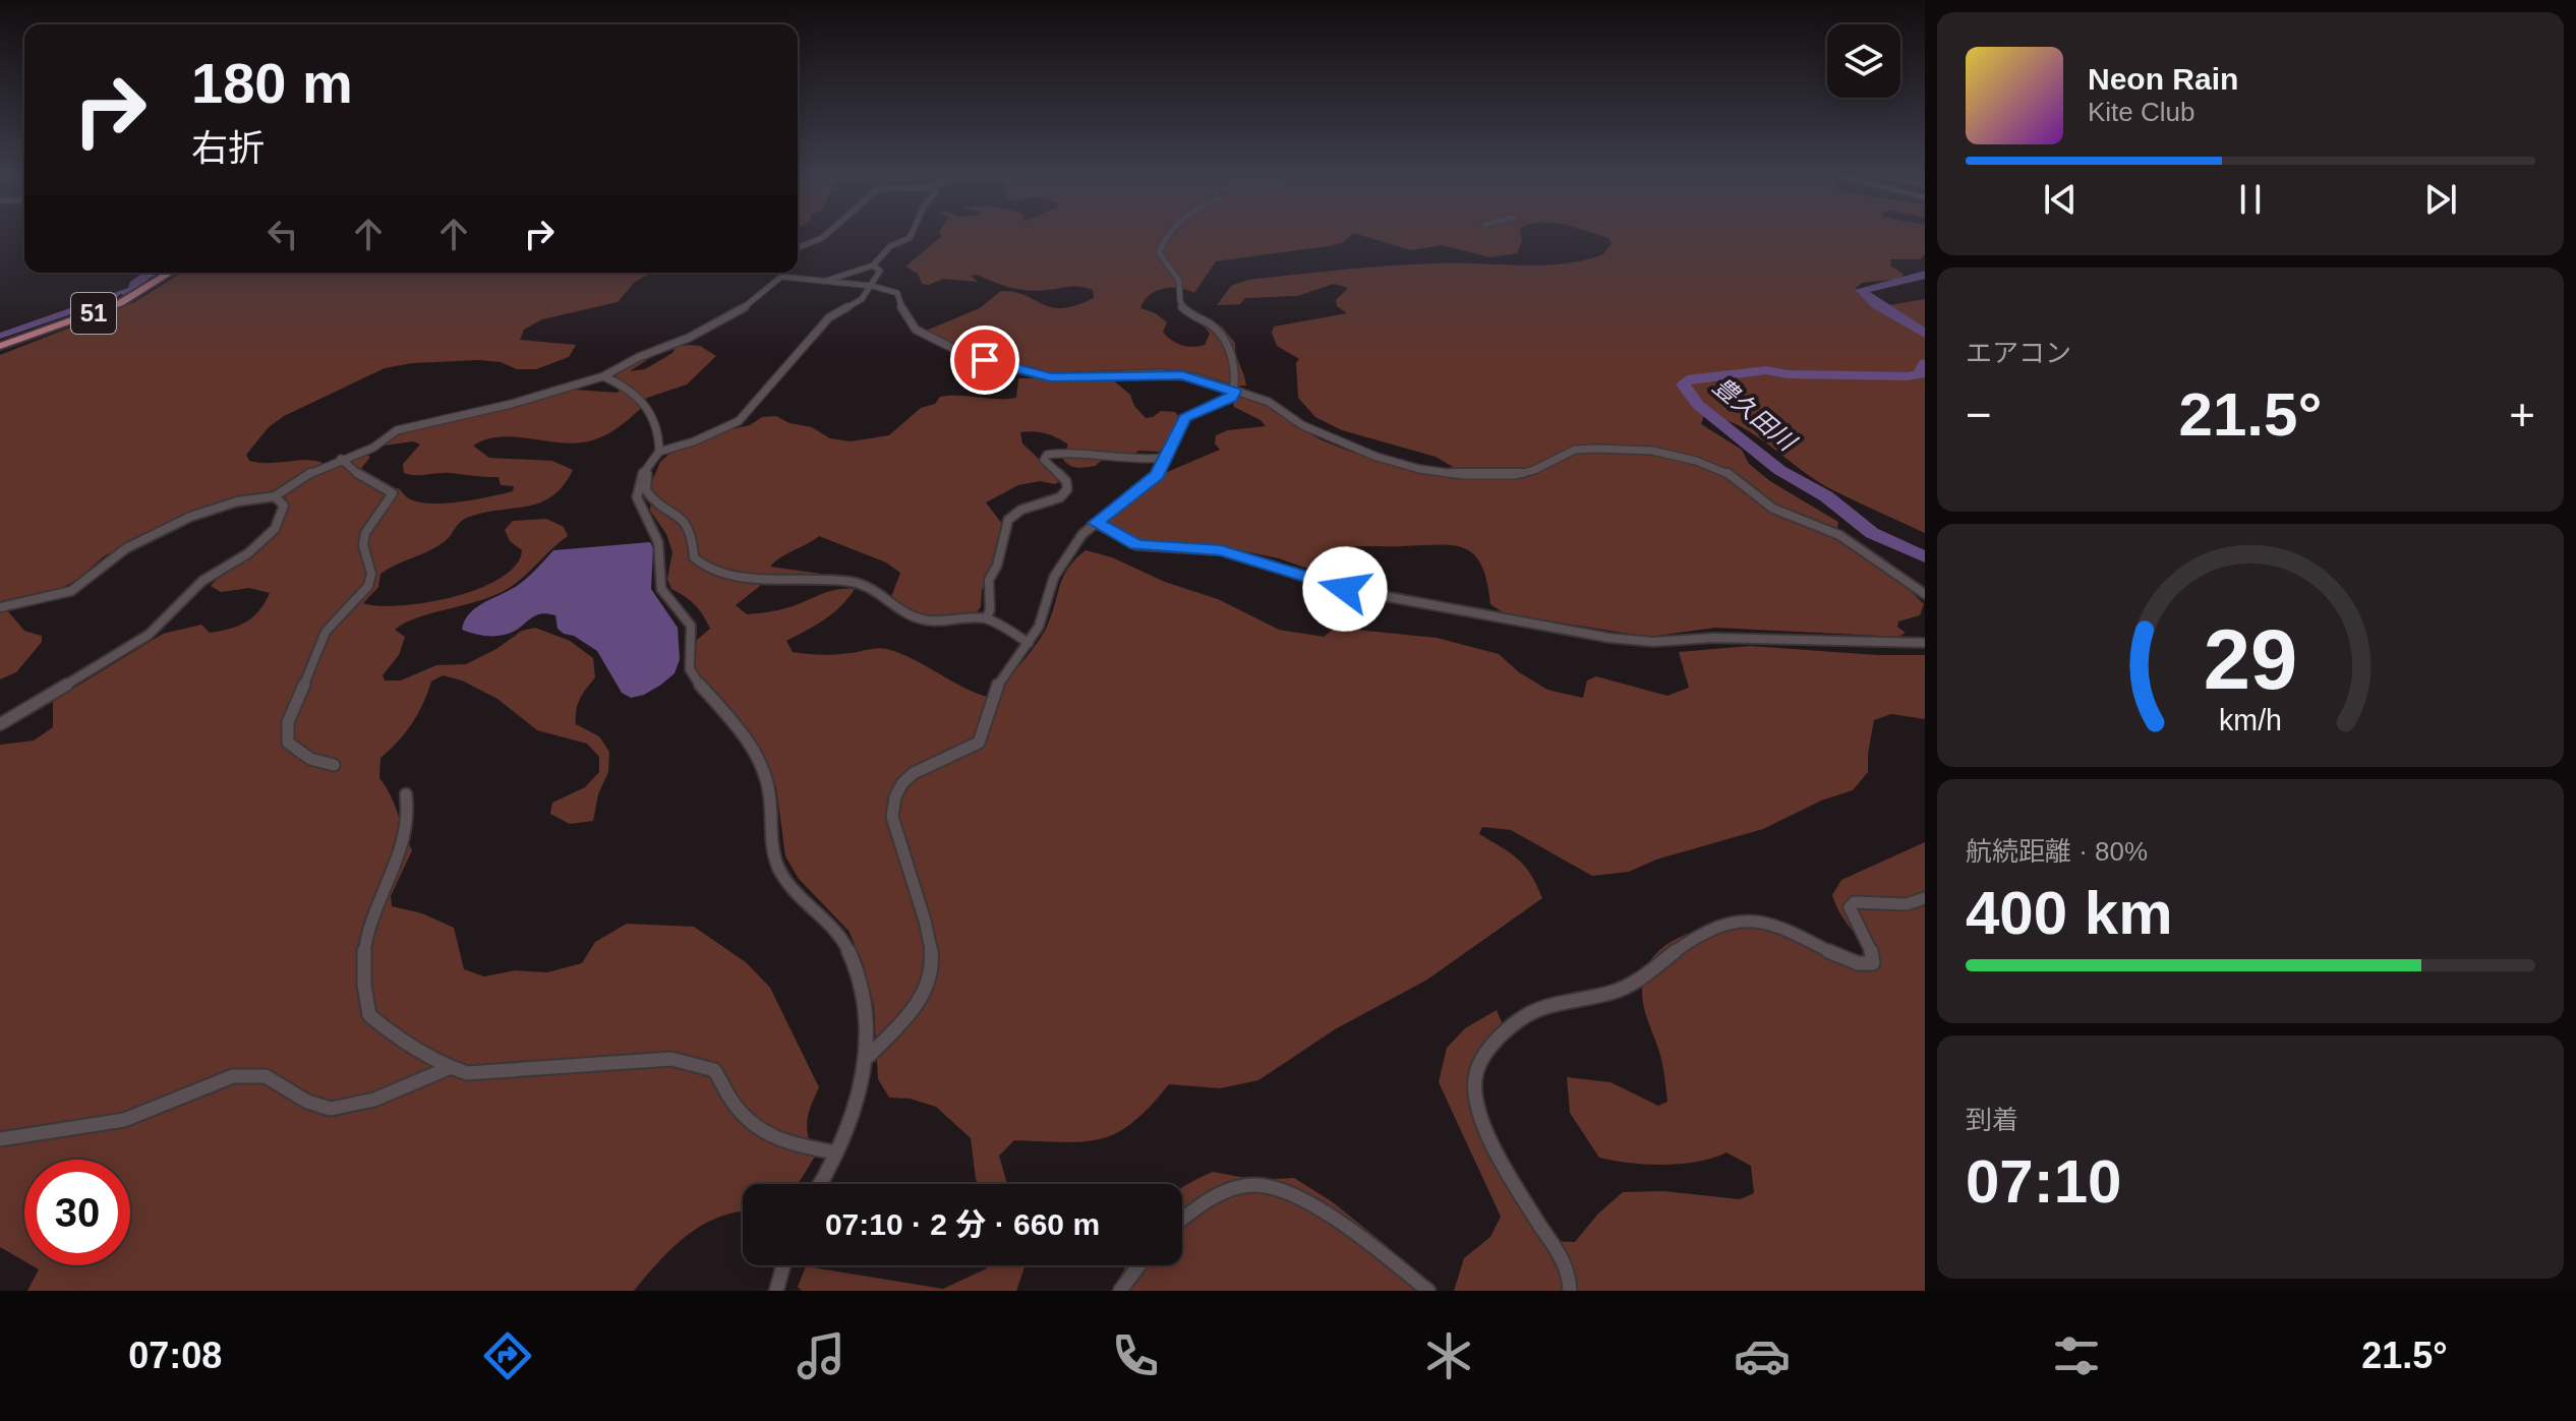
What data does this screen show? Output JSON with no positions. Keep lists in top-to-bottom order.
{
  "streets": {
    "main road": ["51"]
  },
  "water": ["豊久田川"],
  "page": {
    "turn": ["180 m", "右折"],
    "song": ["Neon Rain", "Kite Club"],
    "tile": [
      "エアコン",
      ["航続距離 · 80%", "400 km"],
      ["到着", "07:10"]
    ],
    "heat": ["−", "21.5°", "+"],
    "limit": "30",
    "trip": "07:10 · 2 分 · 660 m",
    "tabs": ["07:08", "21.5°"],
    "gauge": ["29", "km/h"]
  }
}
